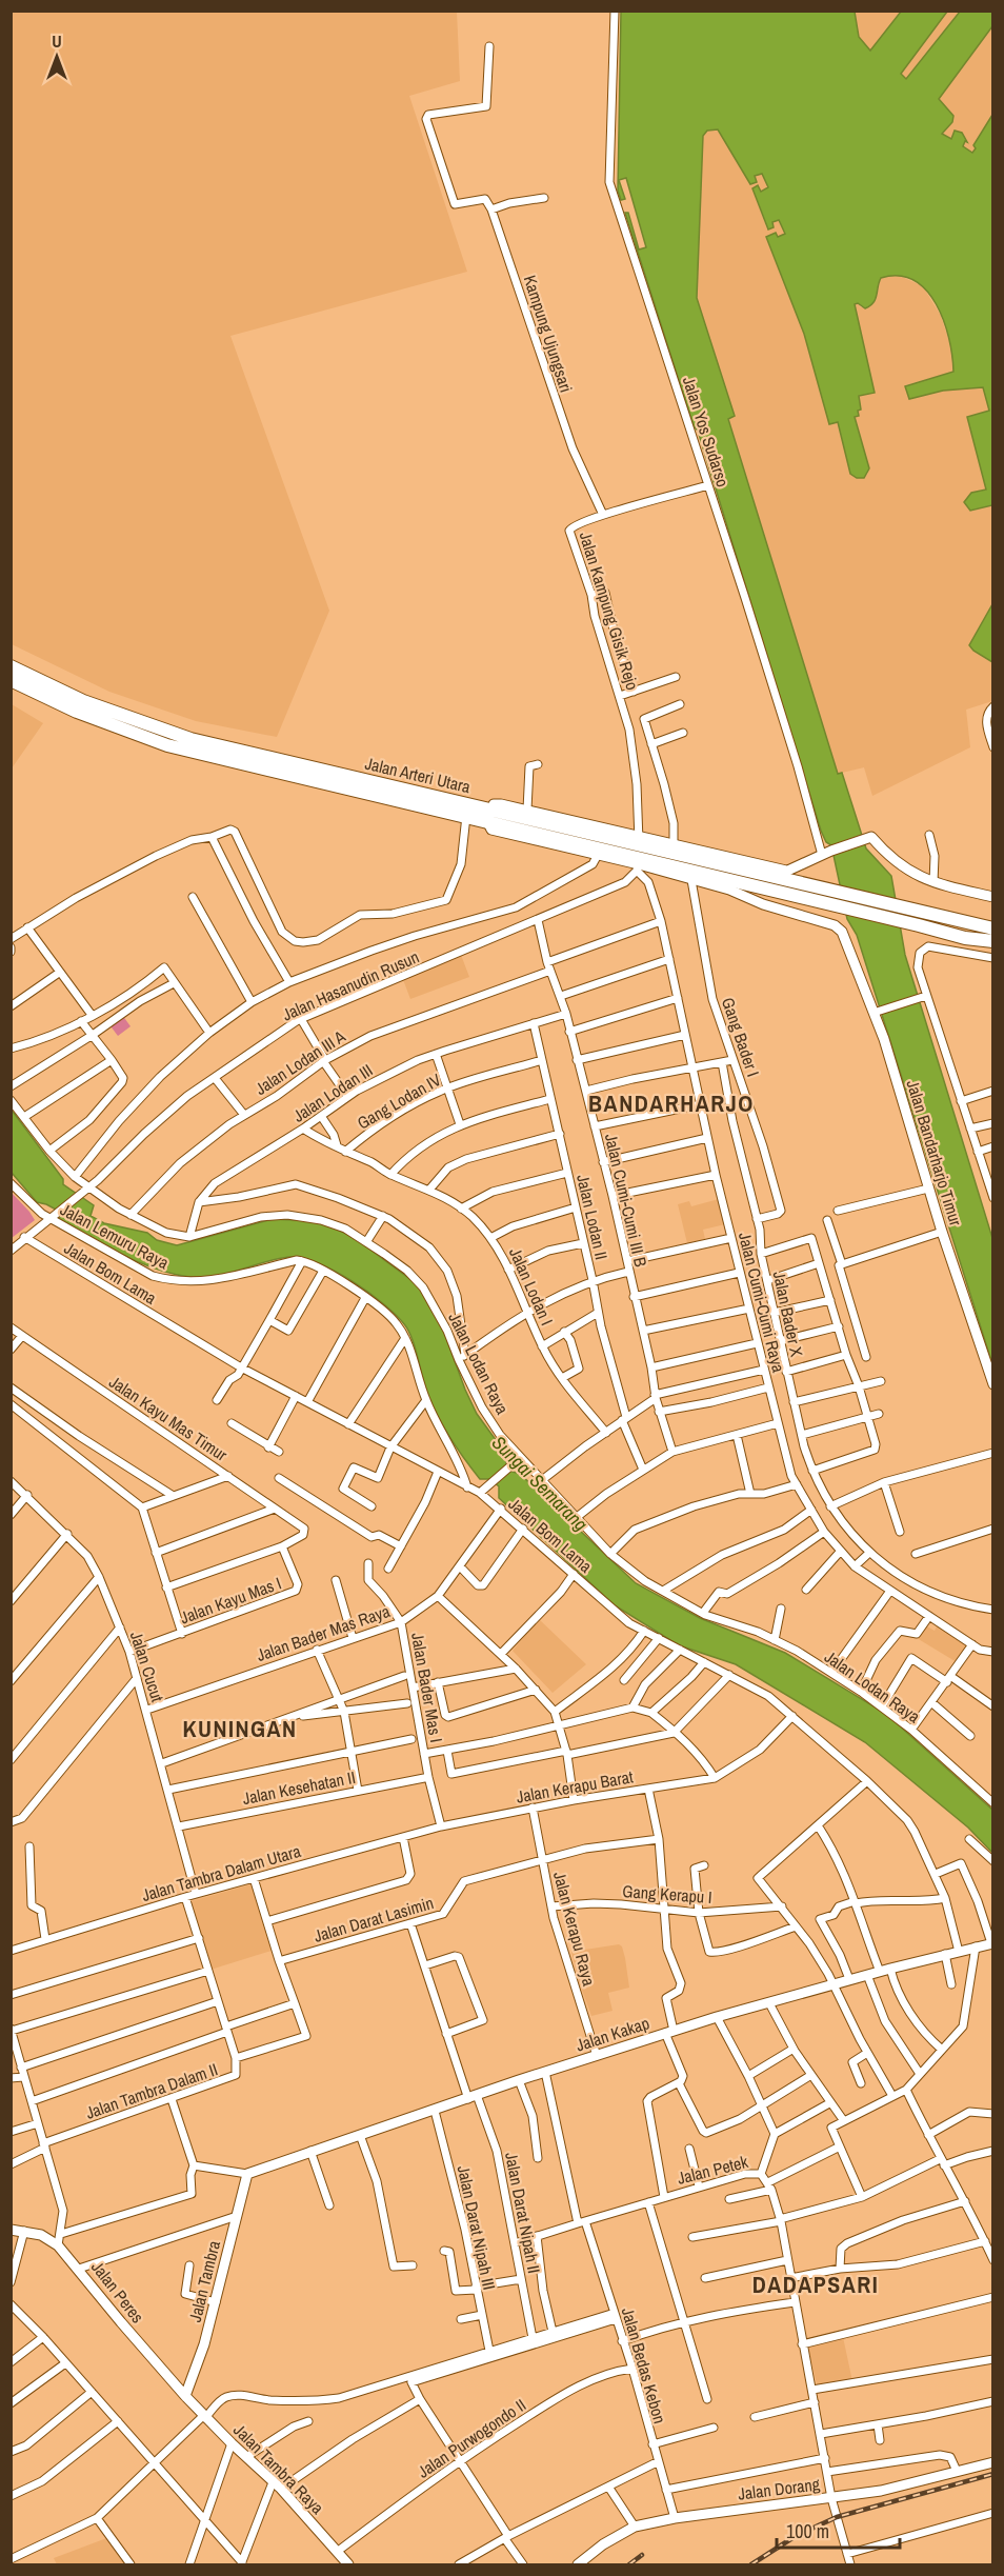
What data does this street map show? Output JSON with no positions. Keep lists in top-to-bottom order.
{
  "streets": {
    "highway": ["Jalan Arteri Utara"],
    "street": [
      "Kampung Ujungsari",
      "Jalan Yos Sudarso",
      "Jalan Kampung Gisik Rejo",
      "Jalan Hasanudin Rusun",
      "Gang Bader I",
      "Jalan Lodan III A",
      "Jalan Lodan III",
      "Gang Lodan IV",
      "Jalan Bandarharjo Timur",
      "Jalan Cumi-Cumi III B",
      "Jalan Lodan II",
      "Jalan Lemuru Raya",
      "Jalan Bom Lama",
      "Jalan Lodan I",
      "Jalan Cumi-Cumi Raya",
      "Jalan Bader X",
      "Jalan Lodan Raya",
      "Jalan Kayu Mas Timur",
      "Jalan Kayu Mas I",
      "Jalan Bader Mas Raya",
      "Jalan Cucut",
      "Jalan Bader Mas I",
      "Jalan Kerapu Barat",
      "Jalan Kesehatan II",
      "Jalan Tambra Dalam Utara",
      "Gang Kerapu I",
      "Jalan Darat Lasimin",
      "Jalan Kerapu Raya",
      "Jalan Kakap",
      "Jalan Tambra Dalam II",
      "Jalan Petek",
      "Jalan Darat Nipah II",
      "Jalan Darat Nipah III",
      "Jalan Tambra",
      "Jalan Peres",
      "Jalan Bedas Kebon",
      "Jalan Purwogondo II",
      "Jalan Tambra Raya",
      "Jalan Dorang"
    ]
  },
  "crossings": [
    ["Kampung Ujungsari", "Jalan Kampung Gisik Rejo"],
    ["Jalan Yos Sudarso", "Jalan Kampung Gisik Rejo"],
    ["Jalan Kampung Gisik Rejo", "Jalan Arteri Utara"],
    ["Jalan Kampung Gisik Rejo", "Jalan Hasanudin Rusun"],
    ["Jalan Kampung Gisik Rejo", "Jalan Cumi-Cumi Raya"],
    ["Jalan Arteri Utara", "Jalan Hasanudin Rusun"],
    ["Jalan Arteri Utara", "Jalan Bandarharjo Timur"],
    ["Jalan Arteri Utara", "Jalan Cumi-Cumi Raya"],
    ["Jalan Hasanudin Rusun", "Jalan Cumi-Cumi III B"],
    ["Jalan Hasanudin Rusun", "Jalan Lemuru Raya"],
    ["Jalan Hasanudin Rusun", "Jalan Bom Lama"],
    ["Jalan Hasanudin Rusun", "Jalan Cumi-Cumi Raya"],
    ["Gang Bader I", "Jalan Bader X"],
    ["Jalan Lodan III A", "Jalan Cumi-Cumi III B"],
    ["Jalan Lodan III", "Jalan Cumi-Cumi III B"],
    ["Jalan Lodan III", "Jalan Lodan II"],
    ["Jalan Lodan III", "Jalan Lodan I"],
    ["Jalan Lodan III", "Jalan Lodan Raya"],
    ["Gang Lodan IV", "Jalan Lodan II"],
    ["Gang Lodan IV", "Jalan Lodan I"],
    ["Jalan Bom Lama", "Jalan Bader Mas Raya"],
    ["Jalan Bom Lama", "Jalan Kakap"],
    ["Jalan Kayu Mas Timur", "Jalan Kayu Mas I"],
    ["Jalan Kayu Mas I", "Jalan Cucut"],
    ["Jalan Bader Mas Raya", "Jalan Cucut"],
    ["Jalan Bader Mas Raya", "Jalan Bader Mas I"],
    ["Jalan Cucut", "Jalan Kesehatan II"],
    ["Jalan Cucut", "Jalan Tambra Dalam Utara"],
    ["Jalan Bader Mas I", "Jalan Kerapu Barat"],
    ["Jalan Bader Mas I", "Jalan Tambra Dalam Utara"],
    ["Jalan Kerapu Barat", "Jalan Tambra Dalam Utara"],
    ["Jalan Kerapu Barat", "Jalan Kerapu Raya"],
    ["Jalan Tambra Dalam Utara", "Jalan Tambra Dalam II"],
    ["Gang Kerapu I", "Jalan Kerapu Raya"],
    ["Jalan Darat Lasimin", "Jalan Kerapu Raya"],
    ["Jalan Darat Lasimin", "Jalan Darat Nipah II"],
    ["Jalan Kerapu Raya", "Jalan Kakap"],
    ["Jalan Kakap", "Jalan Darat Nipah II"],
    ["Jalan Kakap", "Jalan Darat Nipah III"],
    ["Jalan Kakap", "Jalan Tambra"],
    ["Jalan Petek", "Jalan Darat Nipah II"],
    ["Jalan Petek", "Jalan Bedas Kebon"],
    ["Jalan Petek", "Jalan Dorang"],
    ["Jalan Tambra", "Jalan Peres"],
    ["Jalan Tambra", "Jalan Tambra Raya"],
    ["Jalan Peres", "Jalan Tambra Raya"],
    ["Jalan Bedas Kebon", "Jalan Purwogondo II"],
    ["Jalan Bedas Kebon", "Jalan Dorang"],
    ["Jalan Purwogondo II", "Jalan Tambra Raya"]
  ],
  "districts": ["BANDARHARJO", "KUNINGAN", "DADAPSARI"],
  "water": ["Sungai Semarang"],
  "scale_bar": "100 m",
  "north": "top"
}
